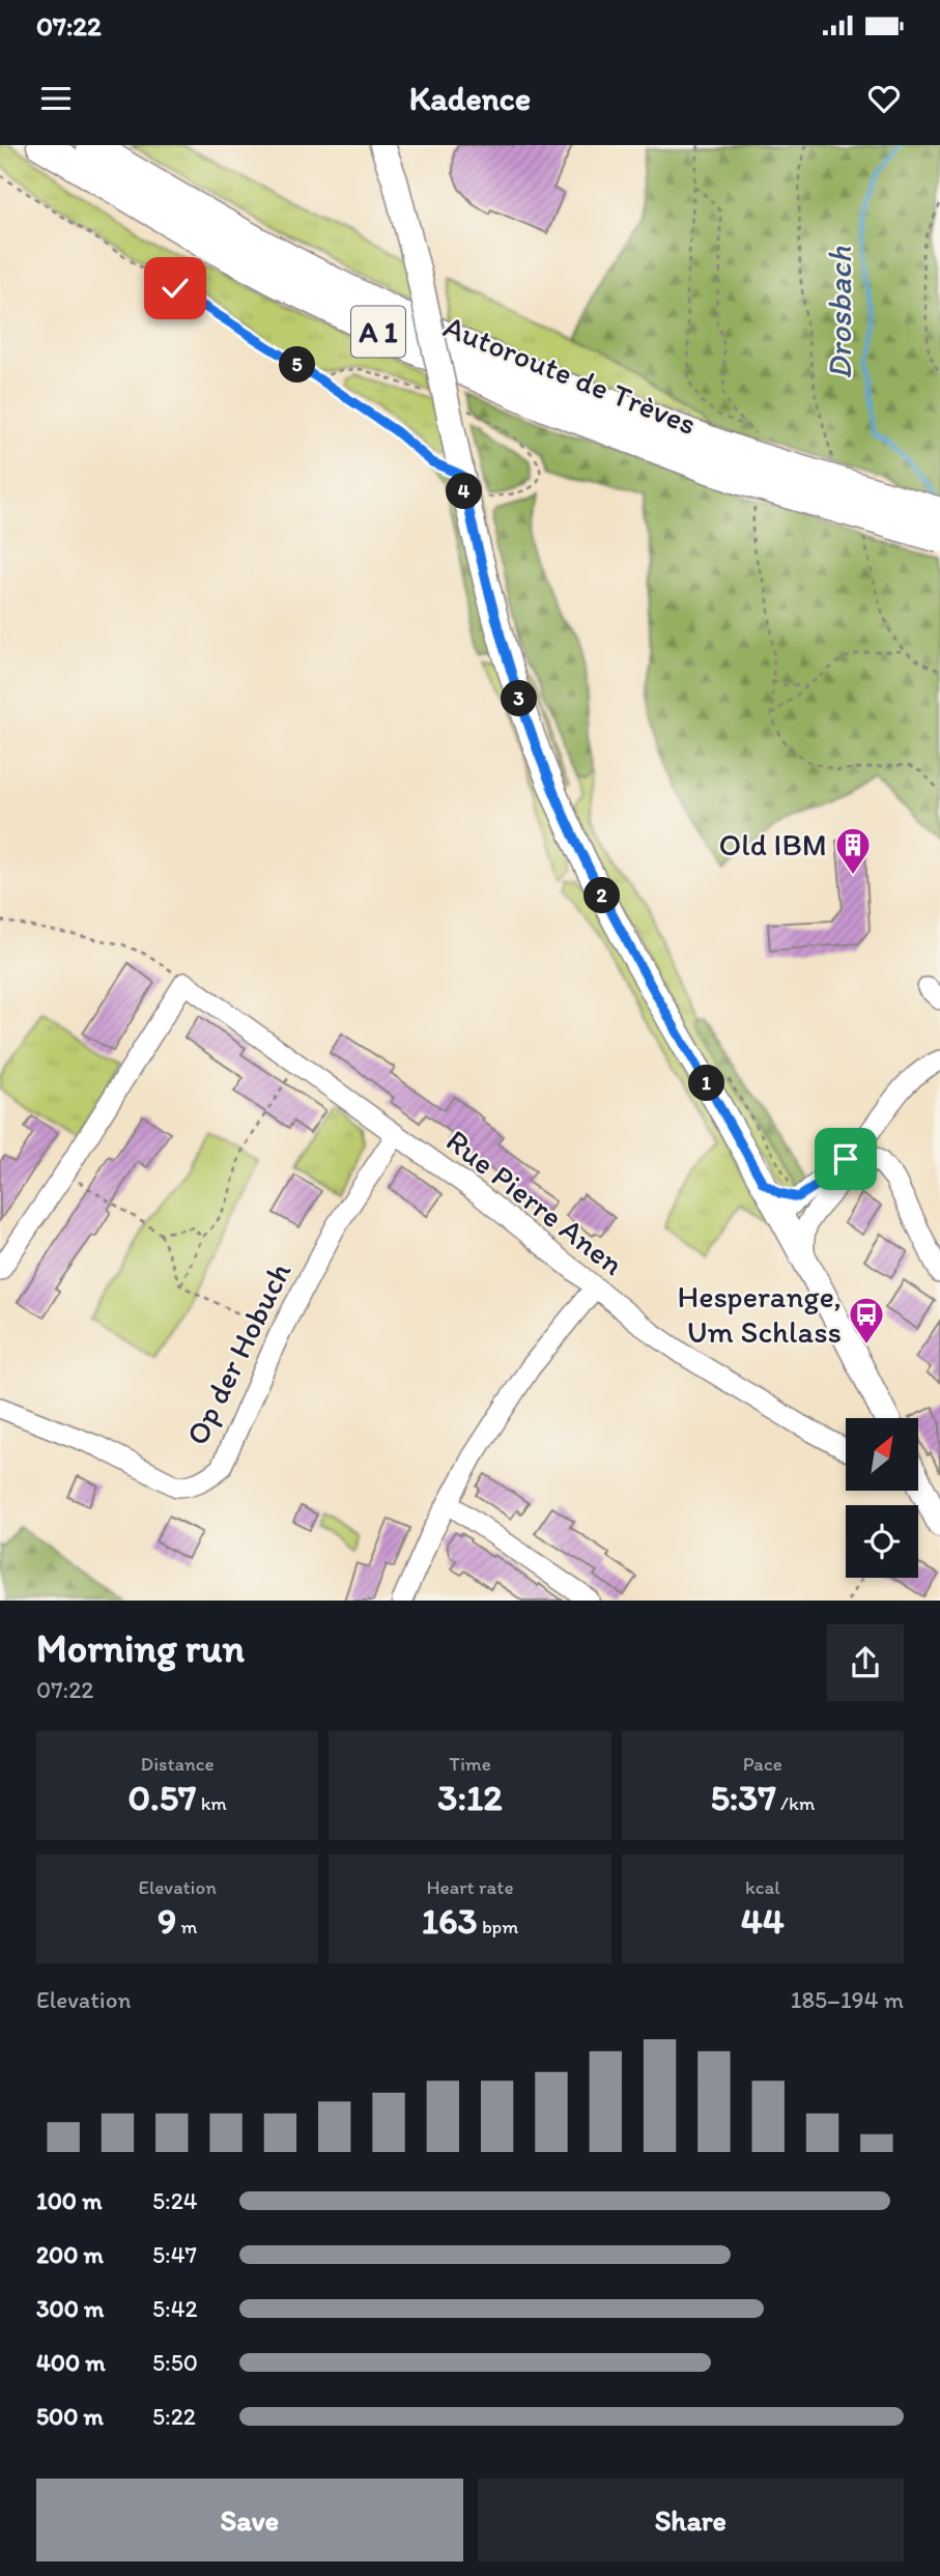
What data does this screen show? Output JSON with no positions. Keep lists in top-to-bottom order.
{
  "streets": {
    "highway": ["A 1", "Autoroute de Trèves"],
    "street": ["Rue Pierre Anen", "Op der Hobuch"]
  },
  "crossings": [
    ["Rue Pierre Anen", "Op der Hobuch"]
  ],
  "water": ["Drosbach"],
  "places": {
    "building": ["Old IBM"],
    "bus stop": ["Hesperange, Um Schlass"]
  },
  "north": "top right",
  "page": {
    "status": "07:22",
    "header": "Kadence",
    "pins": [
      "5",
      "4",
      "3",
      "2",
      "1"
    ],
    "heading": ["Morning run", "07:22"],
    "stats": [
      ["Distance", "0.57 km"],
      ["Time", "3:12"],
      ["Pace", "5:37 /km"],
      ["Elevation", "9 m"],
      ["Heart rate", "163 bpm"],
      ["kcal", "44"]
    ],
    "chart": ["Elevation", "185–194 m"],
    "list": [
      {
        "name": "100 m",
        "note": "5:24"
      },
      {
        "name": "200 m",
        "note": "5:47"
      },
      {
        "name": "300 m",
        "note": "5:42"
      },
      {
        "name": "400 m",
        "note": "5:50"
      },
      {
        "name": "500 m",
        "note": "5:22"
      }
    ],
    "buttons": ["Save", "Share"]
  }
}
